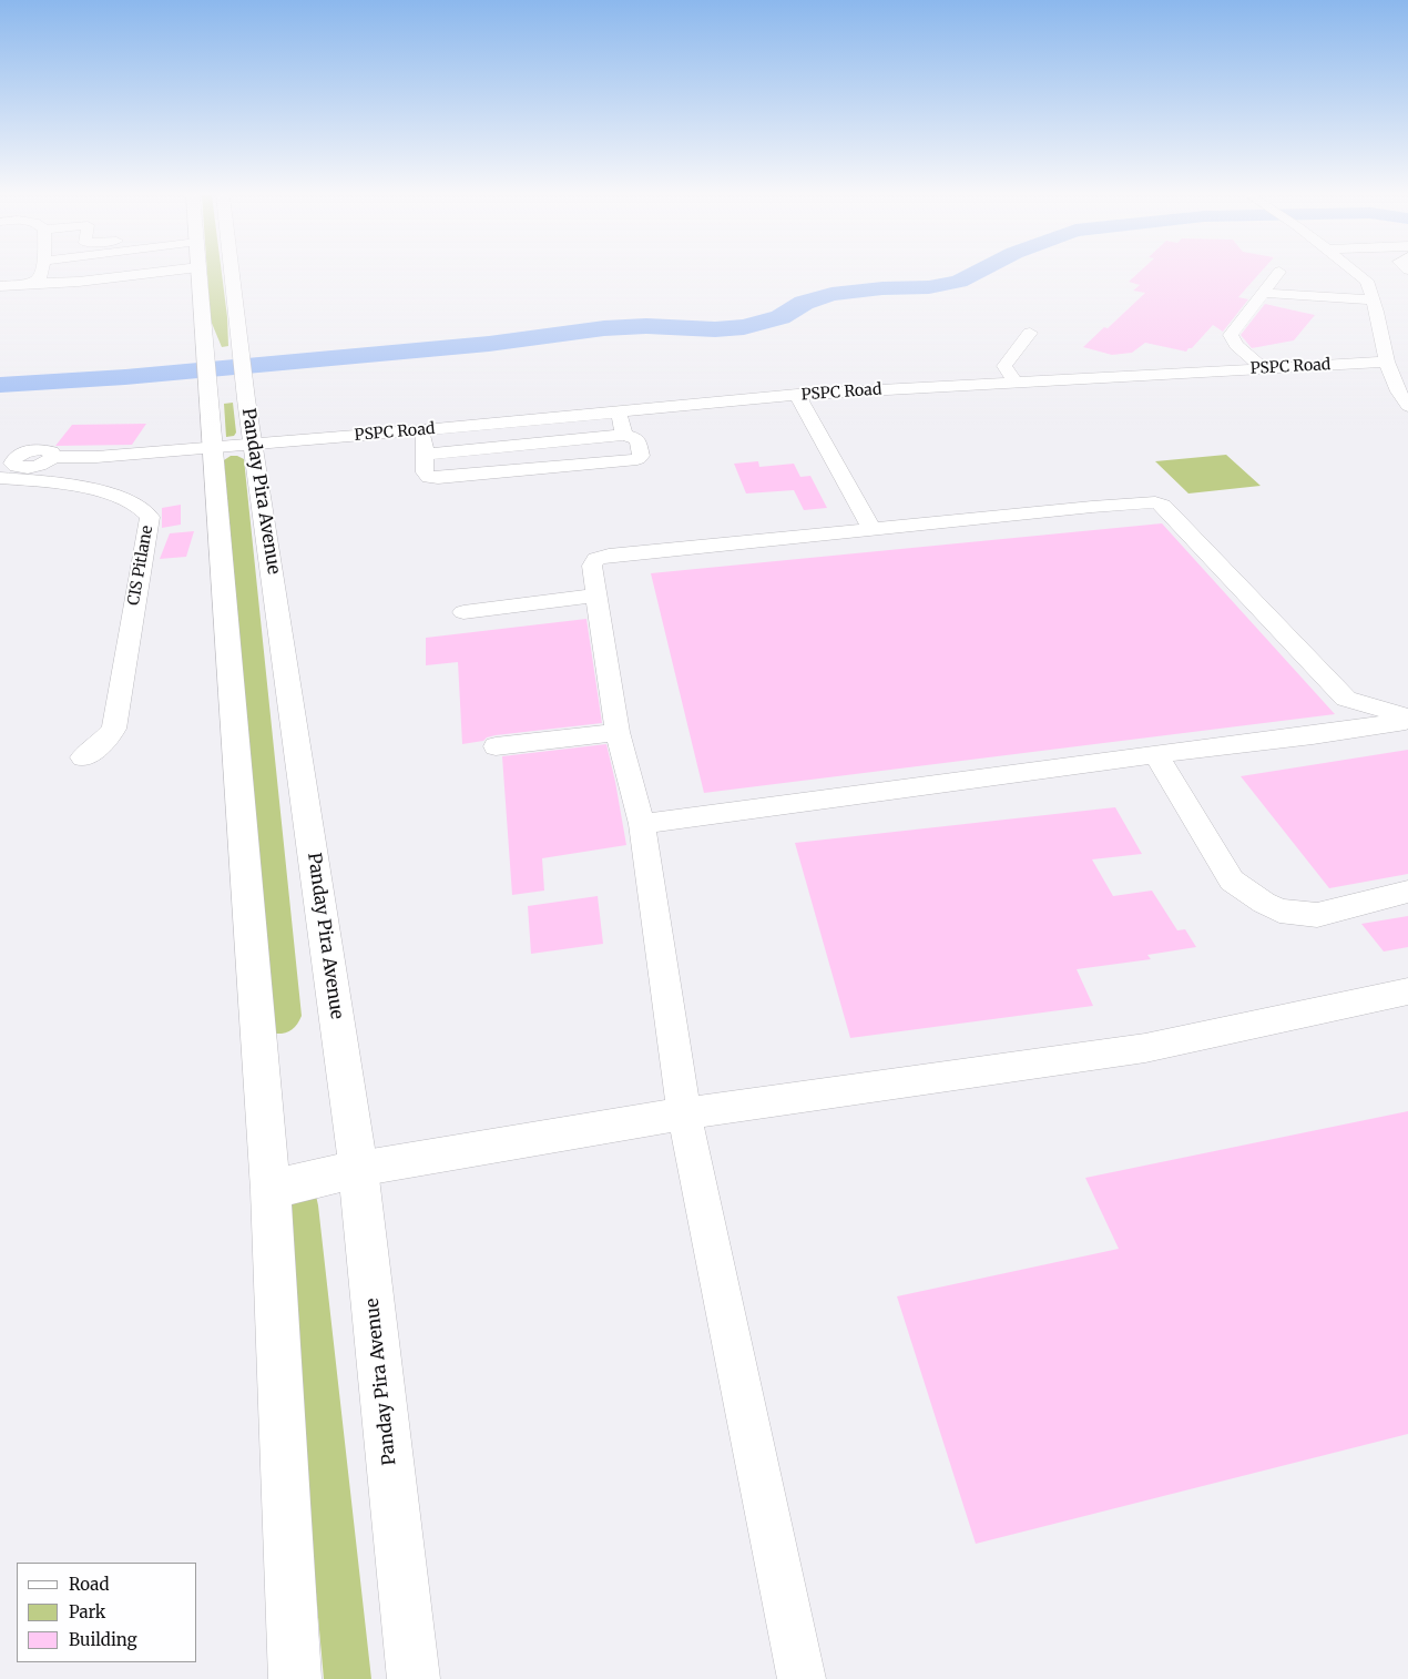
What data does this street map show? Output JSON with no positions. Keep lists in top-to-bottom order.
{
  "streets": {
    "main road": ["Panday Pira Avenue"],
    "street": ["PSPC Road", "CIS Pitlane"]
  },
  "crossings": [
    ["PSPC Road", "Panday Pira Avenue"]
  ],
  "legend": ["Road", "Park", "Building"]
}
